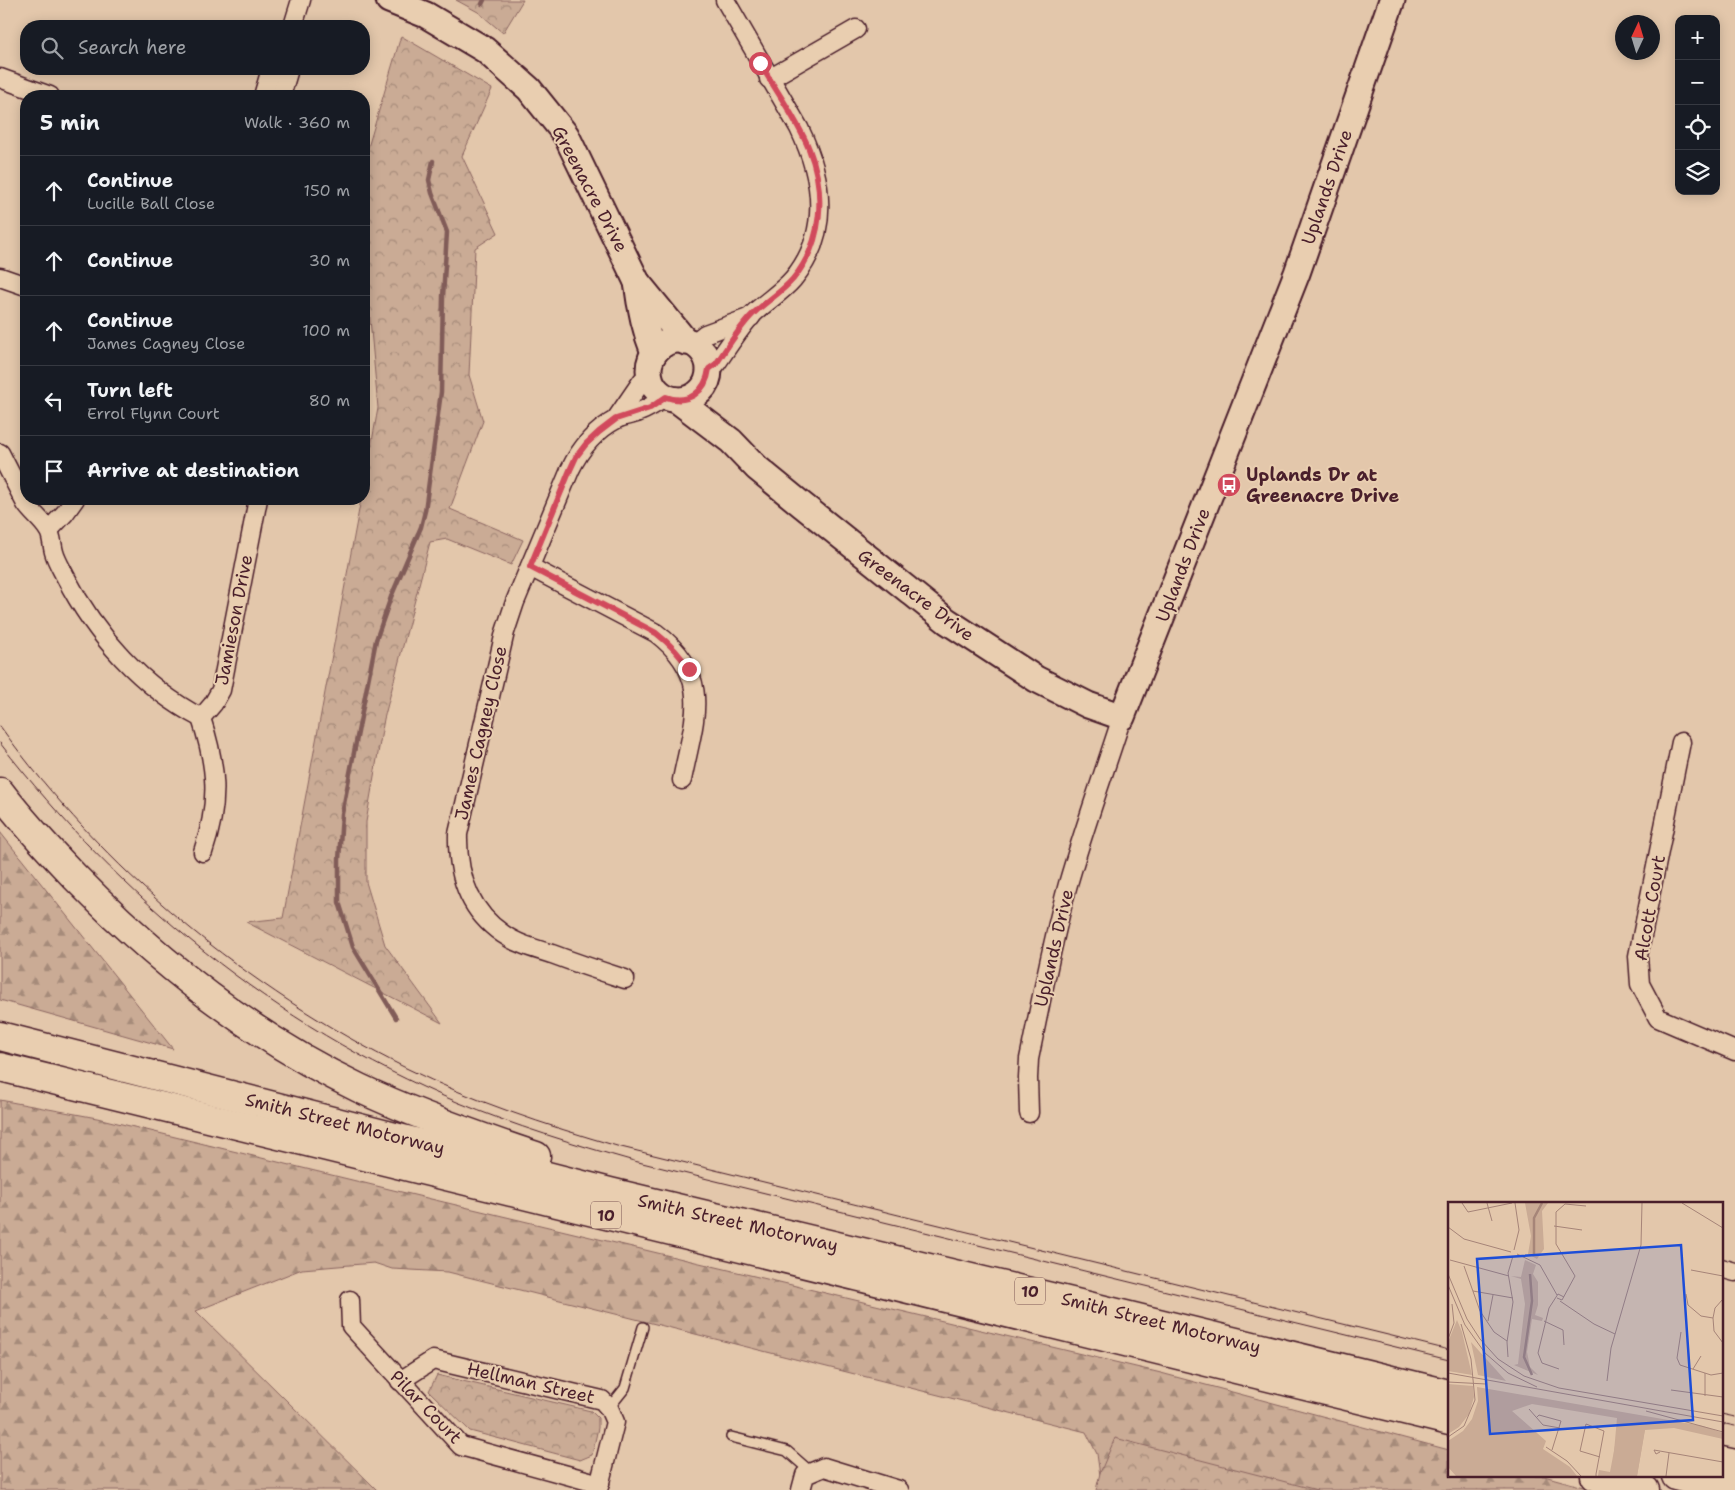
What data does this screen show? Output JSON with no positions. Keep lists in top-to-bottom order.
{
  "streets": {
    "highway": ["Smith Street Motorway", "10"],
    "street": [
      "Uplands Drive",
      "Greenacre Drive",
      "Jamieson Drive",
      "James Cagney Close",
      "Alcott Court",
      "Hellman Street",
      "Pilar Court"
    ]
  },
  "crossings": [
    ["Uplands Drive", "Greenacre Drive"],
    ["Greenacre Drive", "James Cagney Close"],
    ["Hellman Street", "Pilar Court"]
  ],
  "places": {
    "bus stop": ["Uplands Dr at Greenacre Drive"]
  },
  "north": "top",
  "page": {
    "map_buttons": ["+", "−"],
    "search": "Search here",
    "heading": ["5 min", "Walk · 360 m"],
    "list": [
      ["Continue", "Lucille Ball Close", "150 m"],
      ["Continue", "30 m"],
      ["Continue", "James Cagney Close", "100 m"],
      ["Turn left", "Errol Flynn Court", "80 m"],
      "Arrive at destination"
    ]
  }
}
